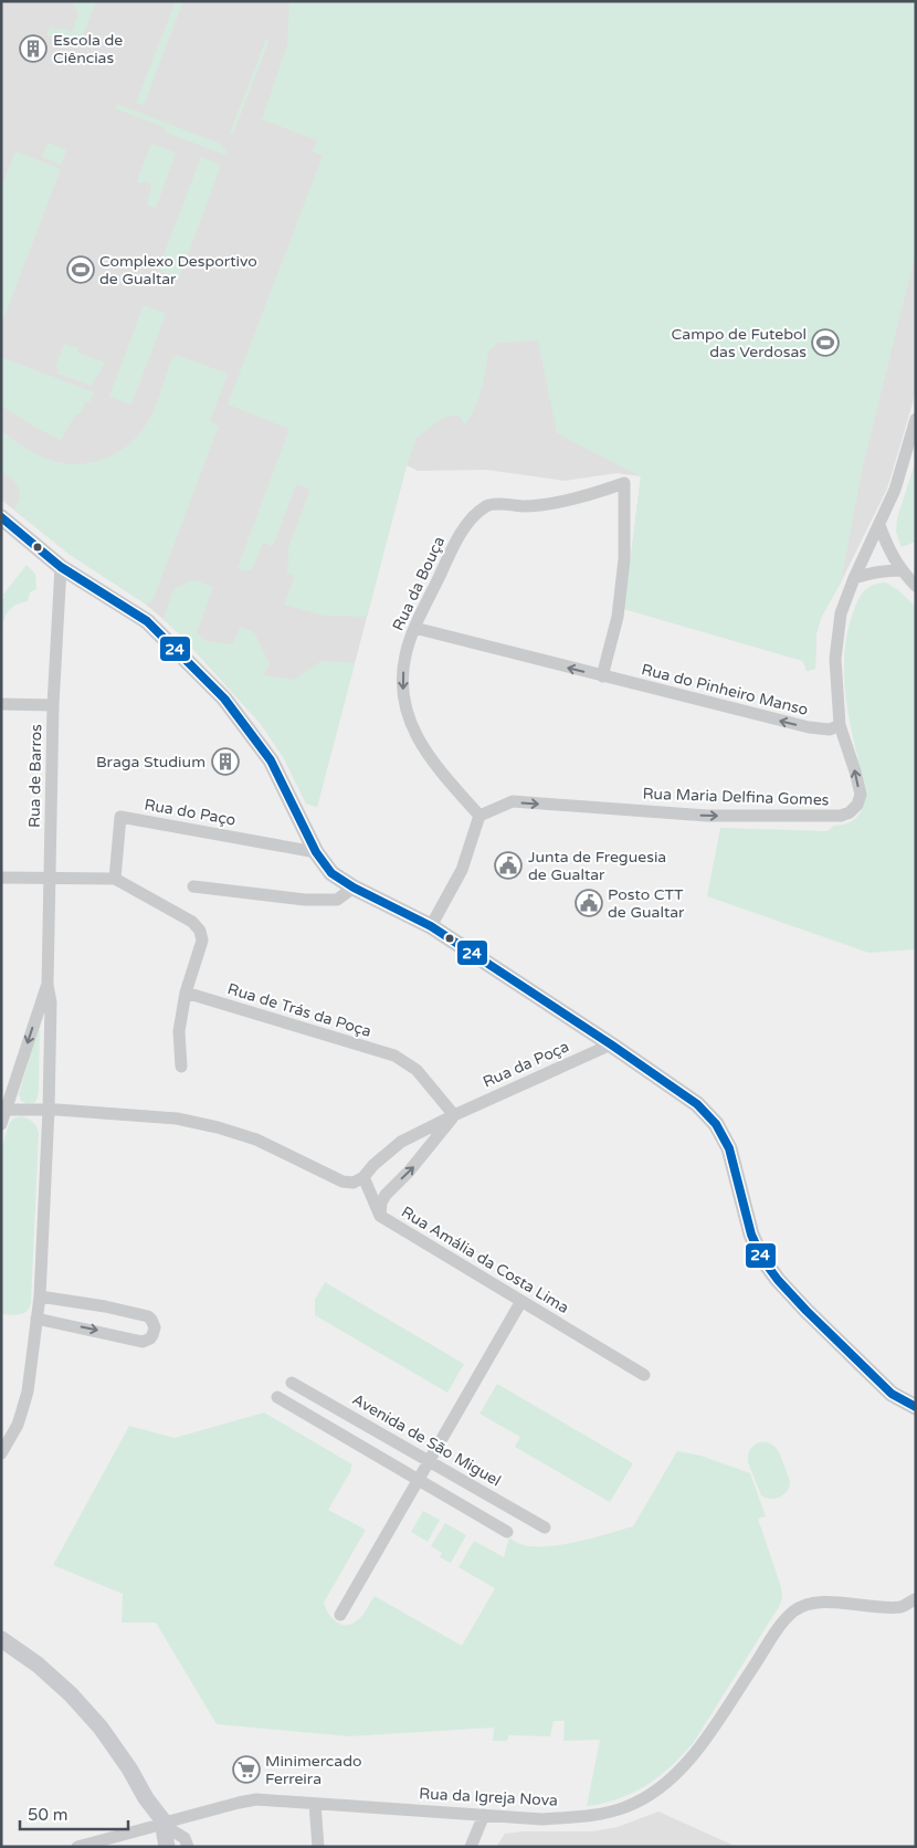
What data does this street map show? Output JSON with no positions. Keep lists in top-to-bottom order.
{
  "streets": {
    "street": [
      "Rua da Bouça",
      "Rua do Pinheiro Manso",
      "Rua de Barros",
      "Rua Maria Delfina Gomes",
      "Rua do Paço",
      "Rua de Trás da Poça",
      "Rua da Poça",
      "Rua Amália da Costa Lima",
      "Avenida de São Miguel",
      "Rua da Igreja Nova"
    ]
  },
  "crossings": [
    ["Rua da Bouça", "Rua do Pinheiro Manso"],
    ["Rua da Bouça", "Rua Maria Delfina Gomes"],
    ["Rua do Pinheiro Manso", "Rua Maria Delfina Gomes"],
    ["Rua de Trás da Poça", "Rua da Poça"],
    ["Rua da Poça", "Rua Amália da Costa Lima"]
  ],
  "one_way": ["Rua do Pinheiro Manso"],
  "places": {
    "building": ["Escola de Ciências", "Braga Studium"],
    "sports": ["Complexo Desportivo de Gualtar", "Campo de Futebol das Verdosas"],
    "public building": ["Junta de Freguesia de Gualtar", "Posto CTT de Gualtar"],
    "supermarket": ["Minimercado Ferreira"]
  },
  "lines": ["transit line 24"],
  "scale_bar": "50 m"
}
